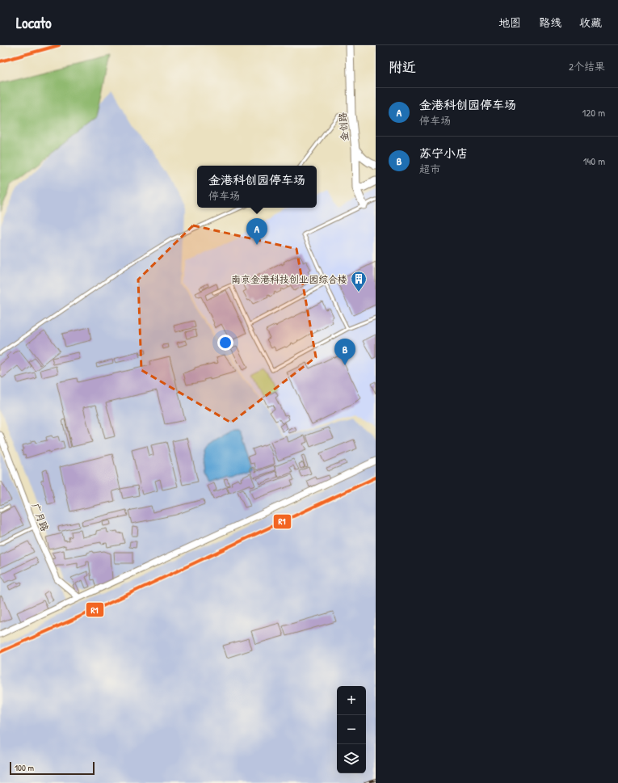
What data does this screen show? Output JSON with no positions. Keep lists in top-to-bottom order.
{
  "streets": {
    "street": ["金创路", "广月路"]
  },
  "places": {
    "building": ["南京金港科技创业园综合楼"]
  },
  "lines": ["transit line R1"],
  "scale_bar": "100 m",
  "page": {
    "header": "Locato",
    "nav": ["地图", "路线", "收藏"],
    "heading": ["附近", "2个结果"],
    "list": [
      {
        "mark": "A",
        "name": "金港科创园停车场",
        "note": "停车场",
        "value": "120 m"
      },
      {
        "mark": "B",
        "name": "苏宁小店",
        "note": "超市",
        "value": "140 m"
      }
    ],
    "popup": ["金港科创园停车场", "停车场"],
    "pins": ["A", "B"],
    "map_buttons": ["+", "−"],
    "scale": "100 m"
  }
}
